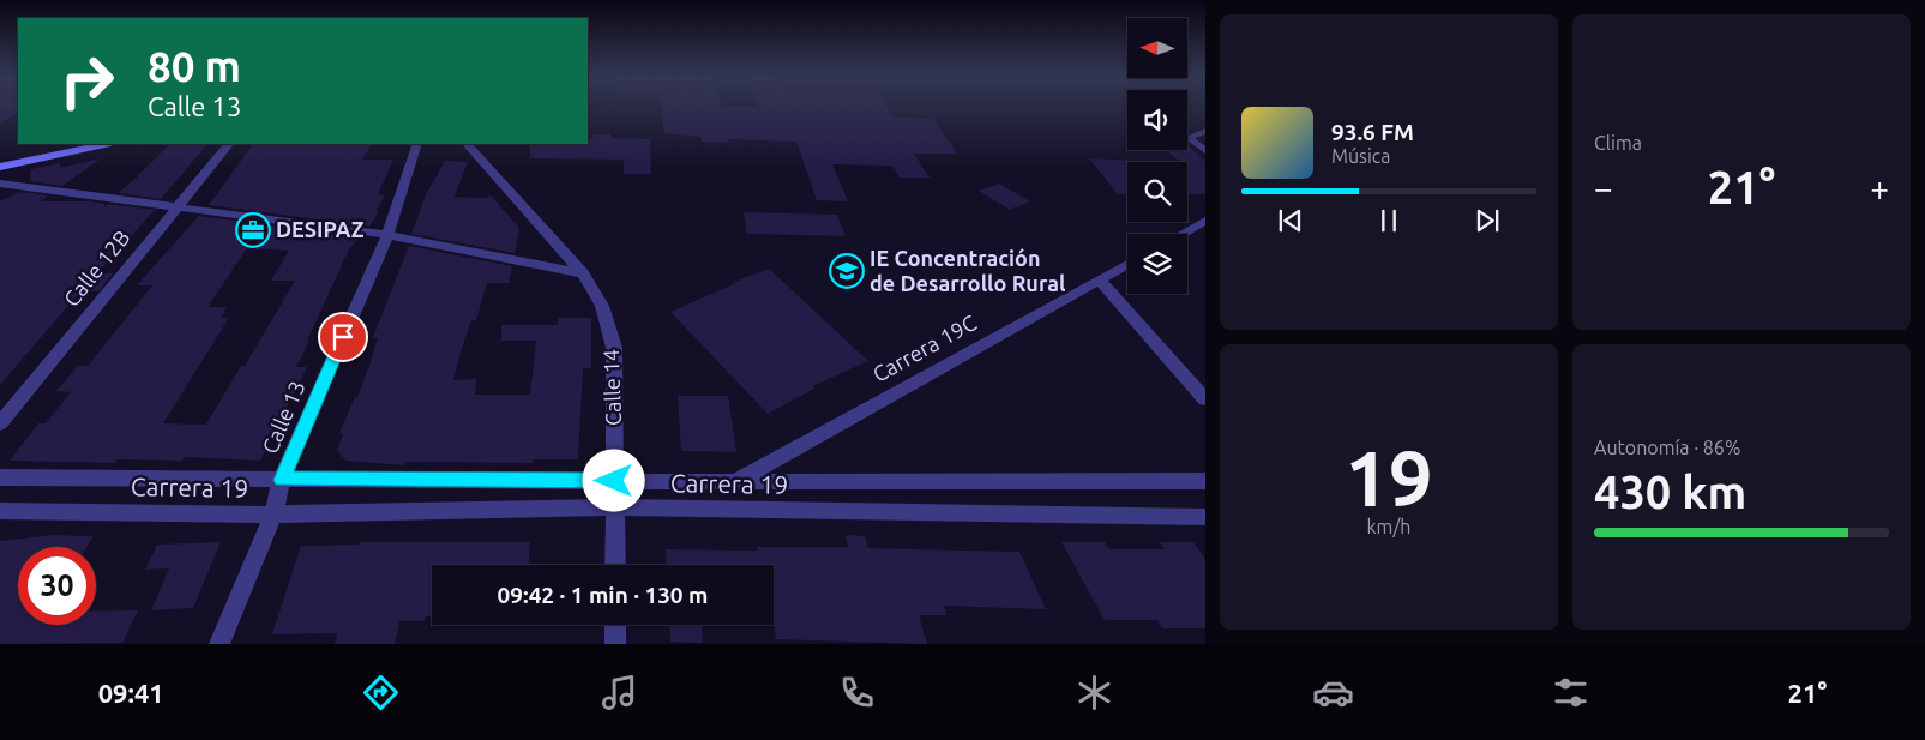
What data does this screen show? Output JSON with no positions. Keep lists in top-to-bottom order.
{
  "streets": {
    "street": [
      "Calle 12B",
      "Carrera 19C",
      "Calle 14",
      "Calle 13",
      "Carrera 19"
    ]
  },
  "crossings": [
    ["Carrera 19C", "Carrera 19"],
    ["Calle 14", "Carrera 19"],
    ["Calle 13", "Carrera 19"]
  ],
  "places": {
    "office": ["DESIPAZ"],
    "school or university": ["IE Concentración de Desarrollo Rural"]
  },
  "north": "left",
  "page": {
    "tile": [
      "Clima",
      ["19", "km/h"],
      ["Autonomía · 86%", "430 km"]
    ],
    "turn": ["80 m", "Calle 13"],
    "song": ["93.6 FM", "Música"],
    "heat": ["−", "21°", "+"],
    "limit": "30",
    "trip": "09:42 · 1 min · 130 m",
    "tabs": ["09:41", "21°"]
  }
}
